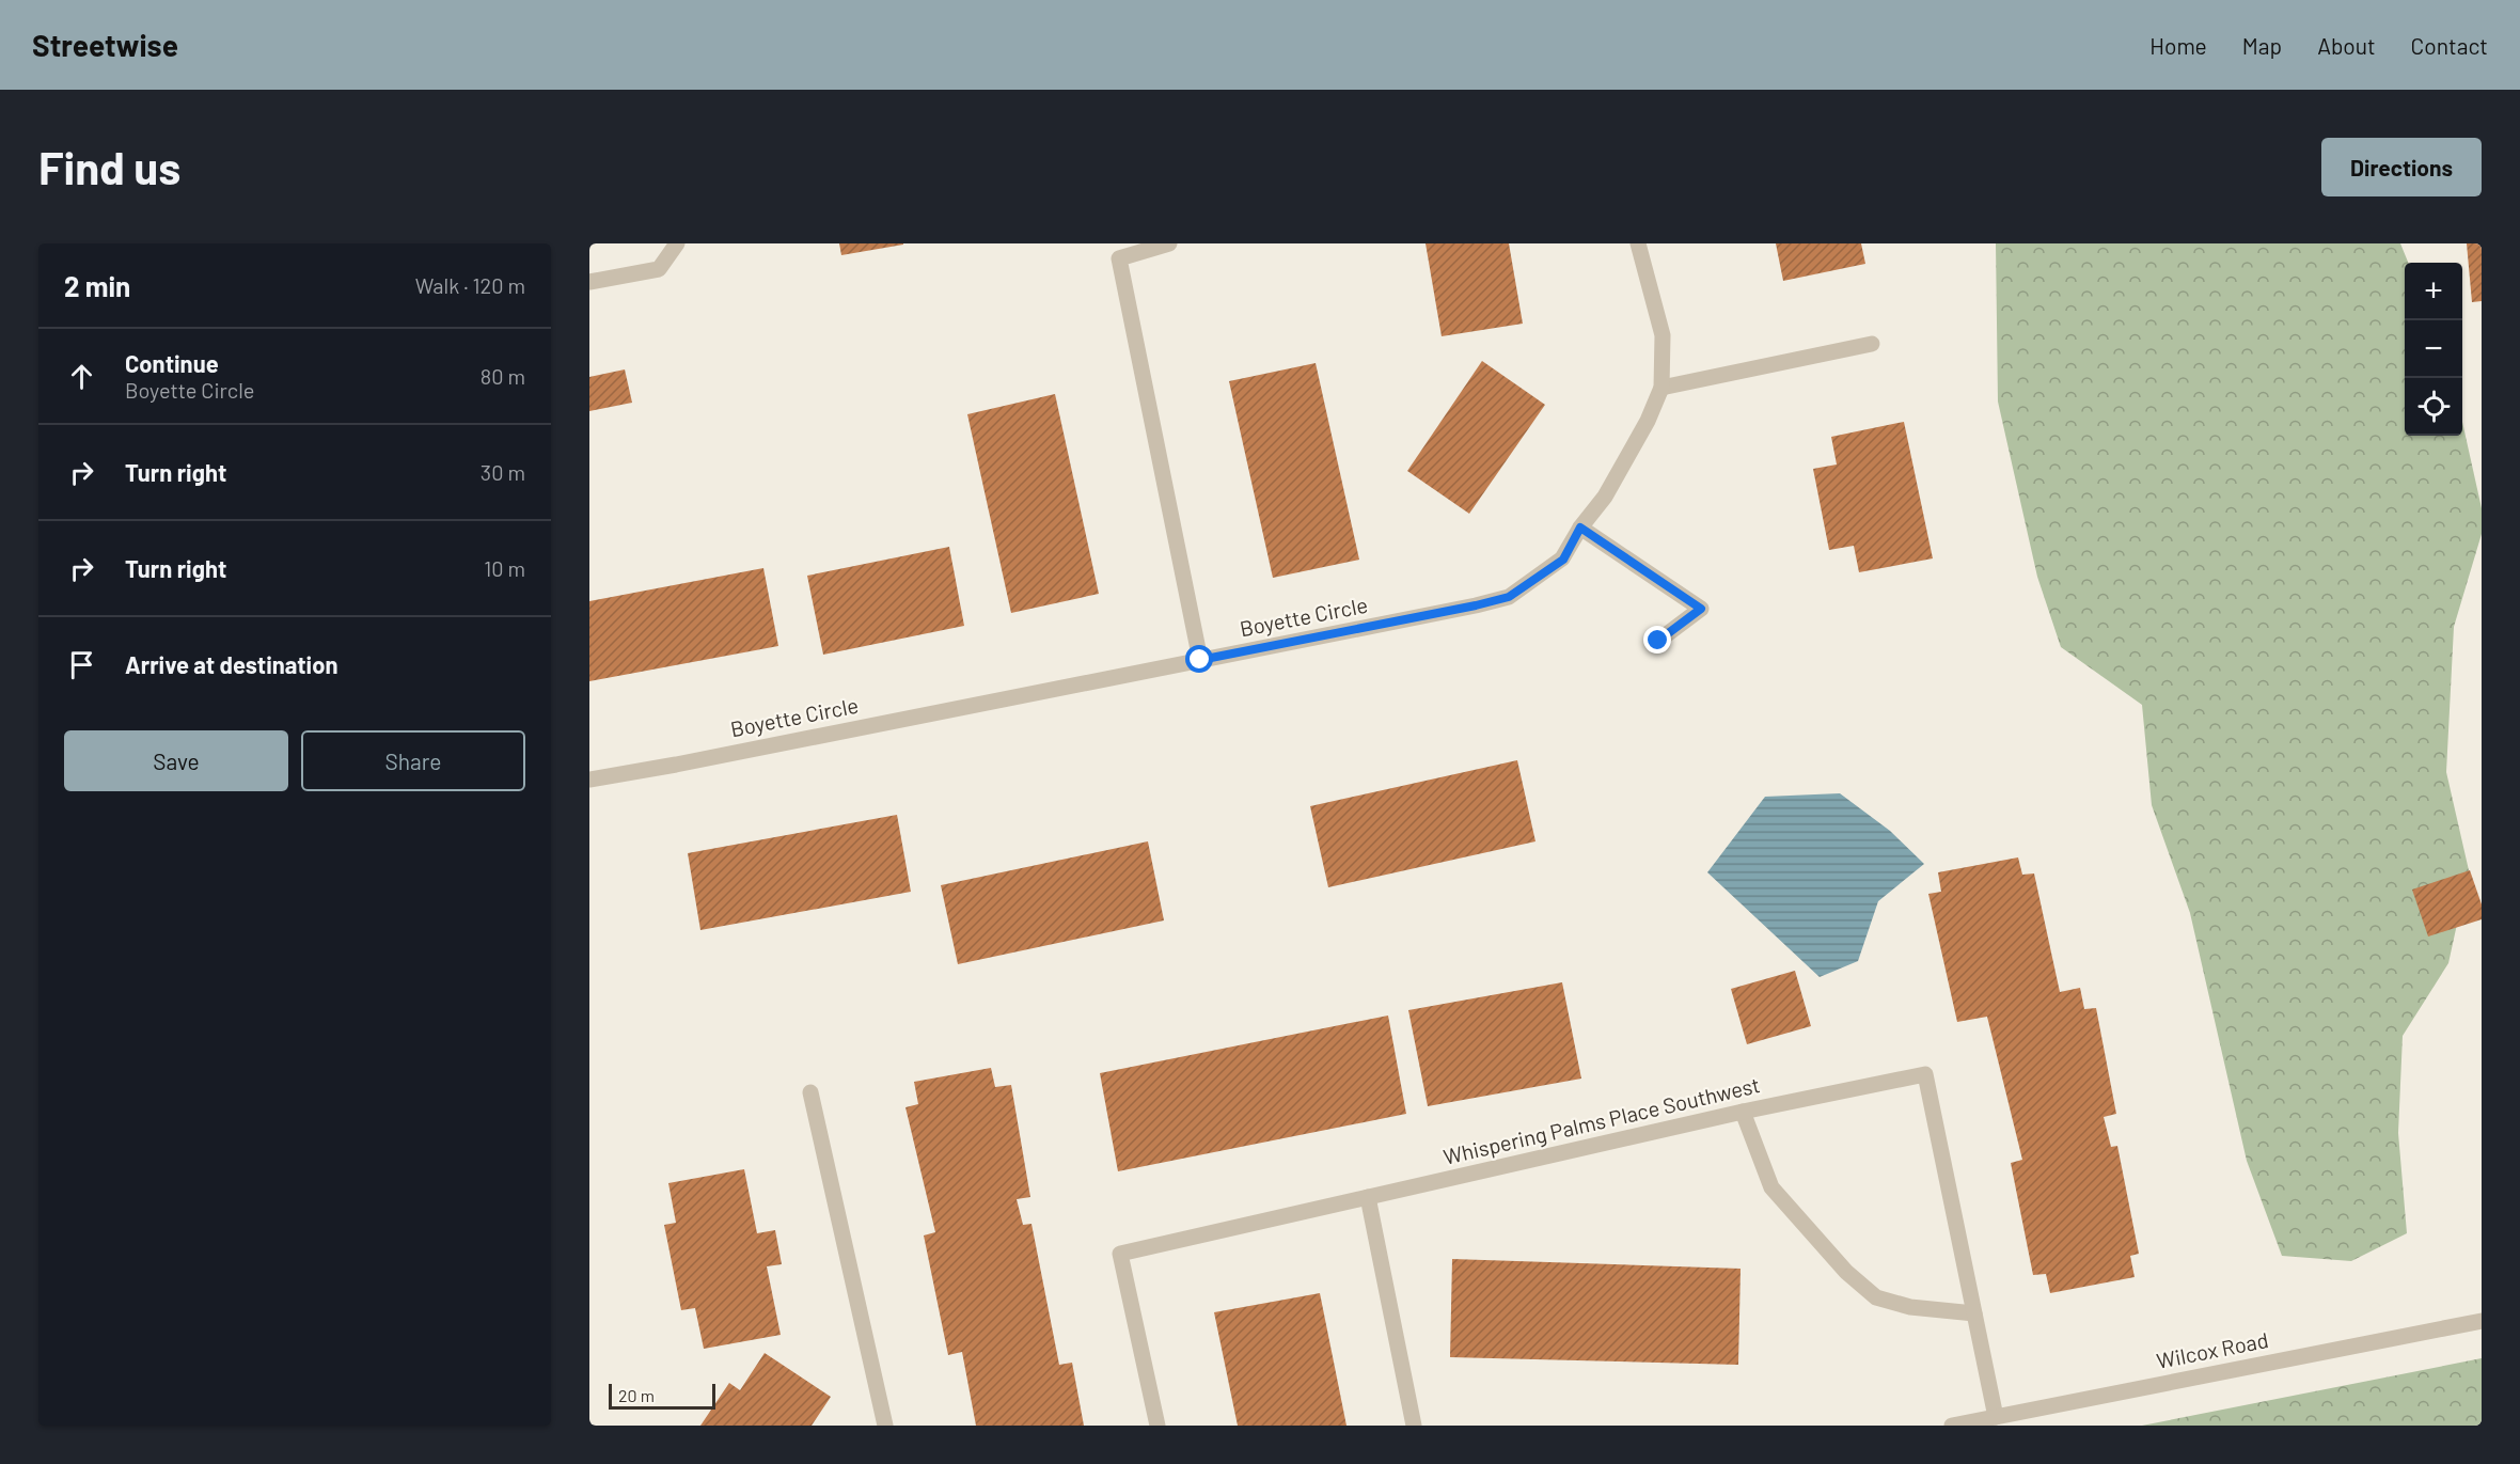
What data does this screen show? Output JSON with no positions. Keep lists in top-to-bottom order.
{
  "streets": {
    "street": ["Boyette Circle", "Whispering Palms Place Southwest", "Wilcox Road"]
  },
  "crossings": [
    ["Whispering Palms Place Southwest", "Wilcox Road"]
  ],
  "scale_bar": "20 m",
  "page": {
    "header": "Streetwise",
    "nav": [
      "Home",
      "Map",
      "About",
      "Contact"
    ],
    "buttons": [
      "Directions",
      ["Save", "Share"]
    ],
    "title": "Find us",
    "heading": ["2 min", "Walk · 120 m"],
    "map_buttons": ["+", "−"],
    "list": [
      ["Continue", "Boyette Circle", "80 m"],
      ["Turn right", "30 m"],
      ["Turn right", "10 m"],
      "Arrive at destination"
    ],
    "scale": "20 m"
  }
}
